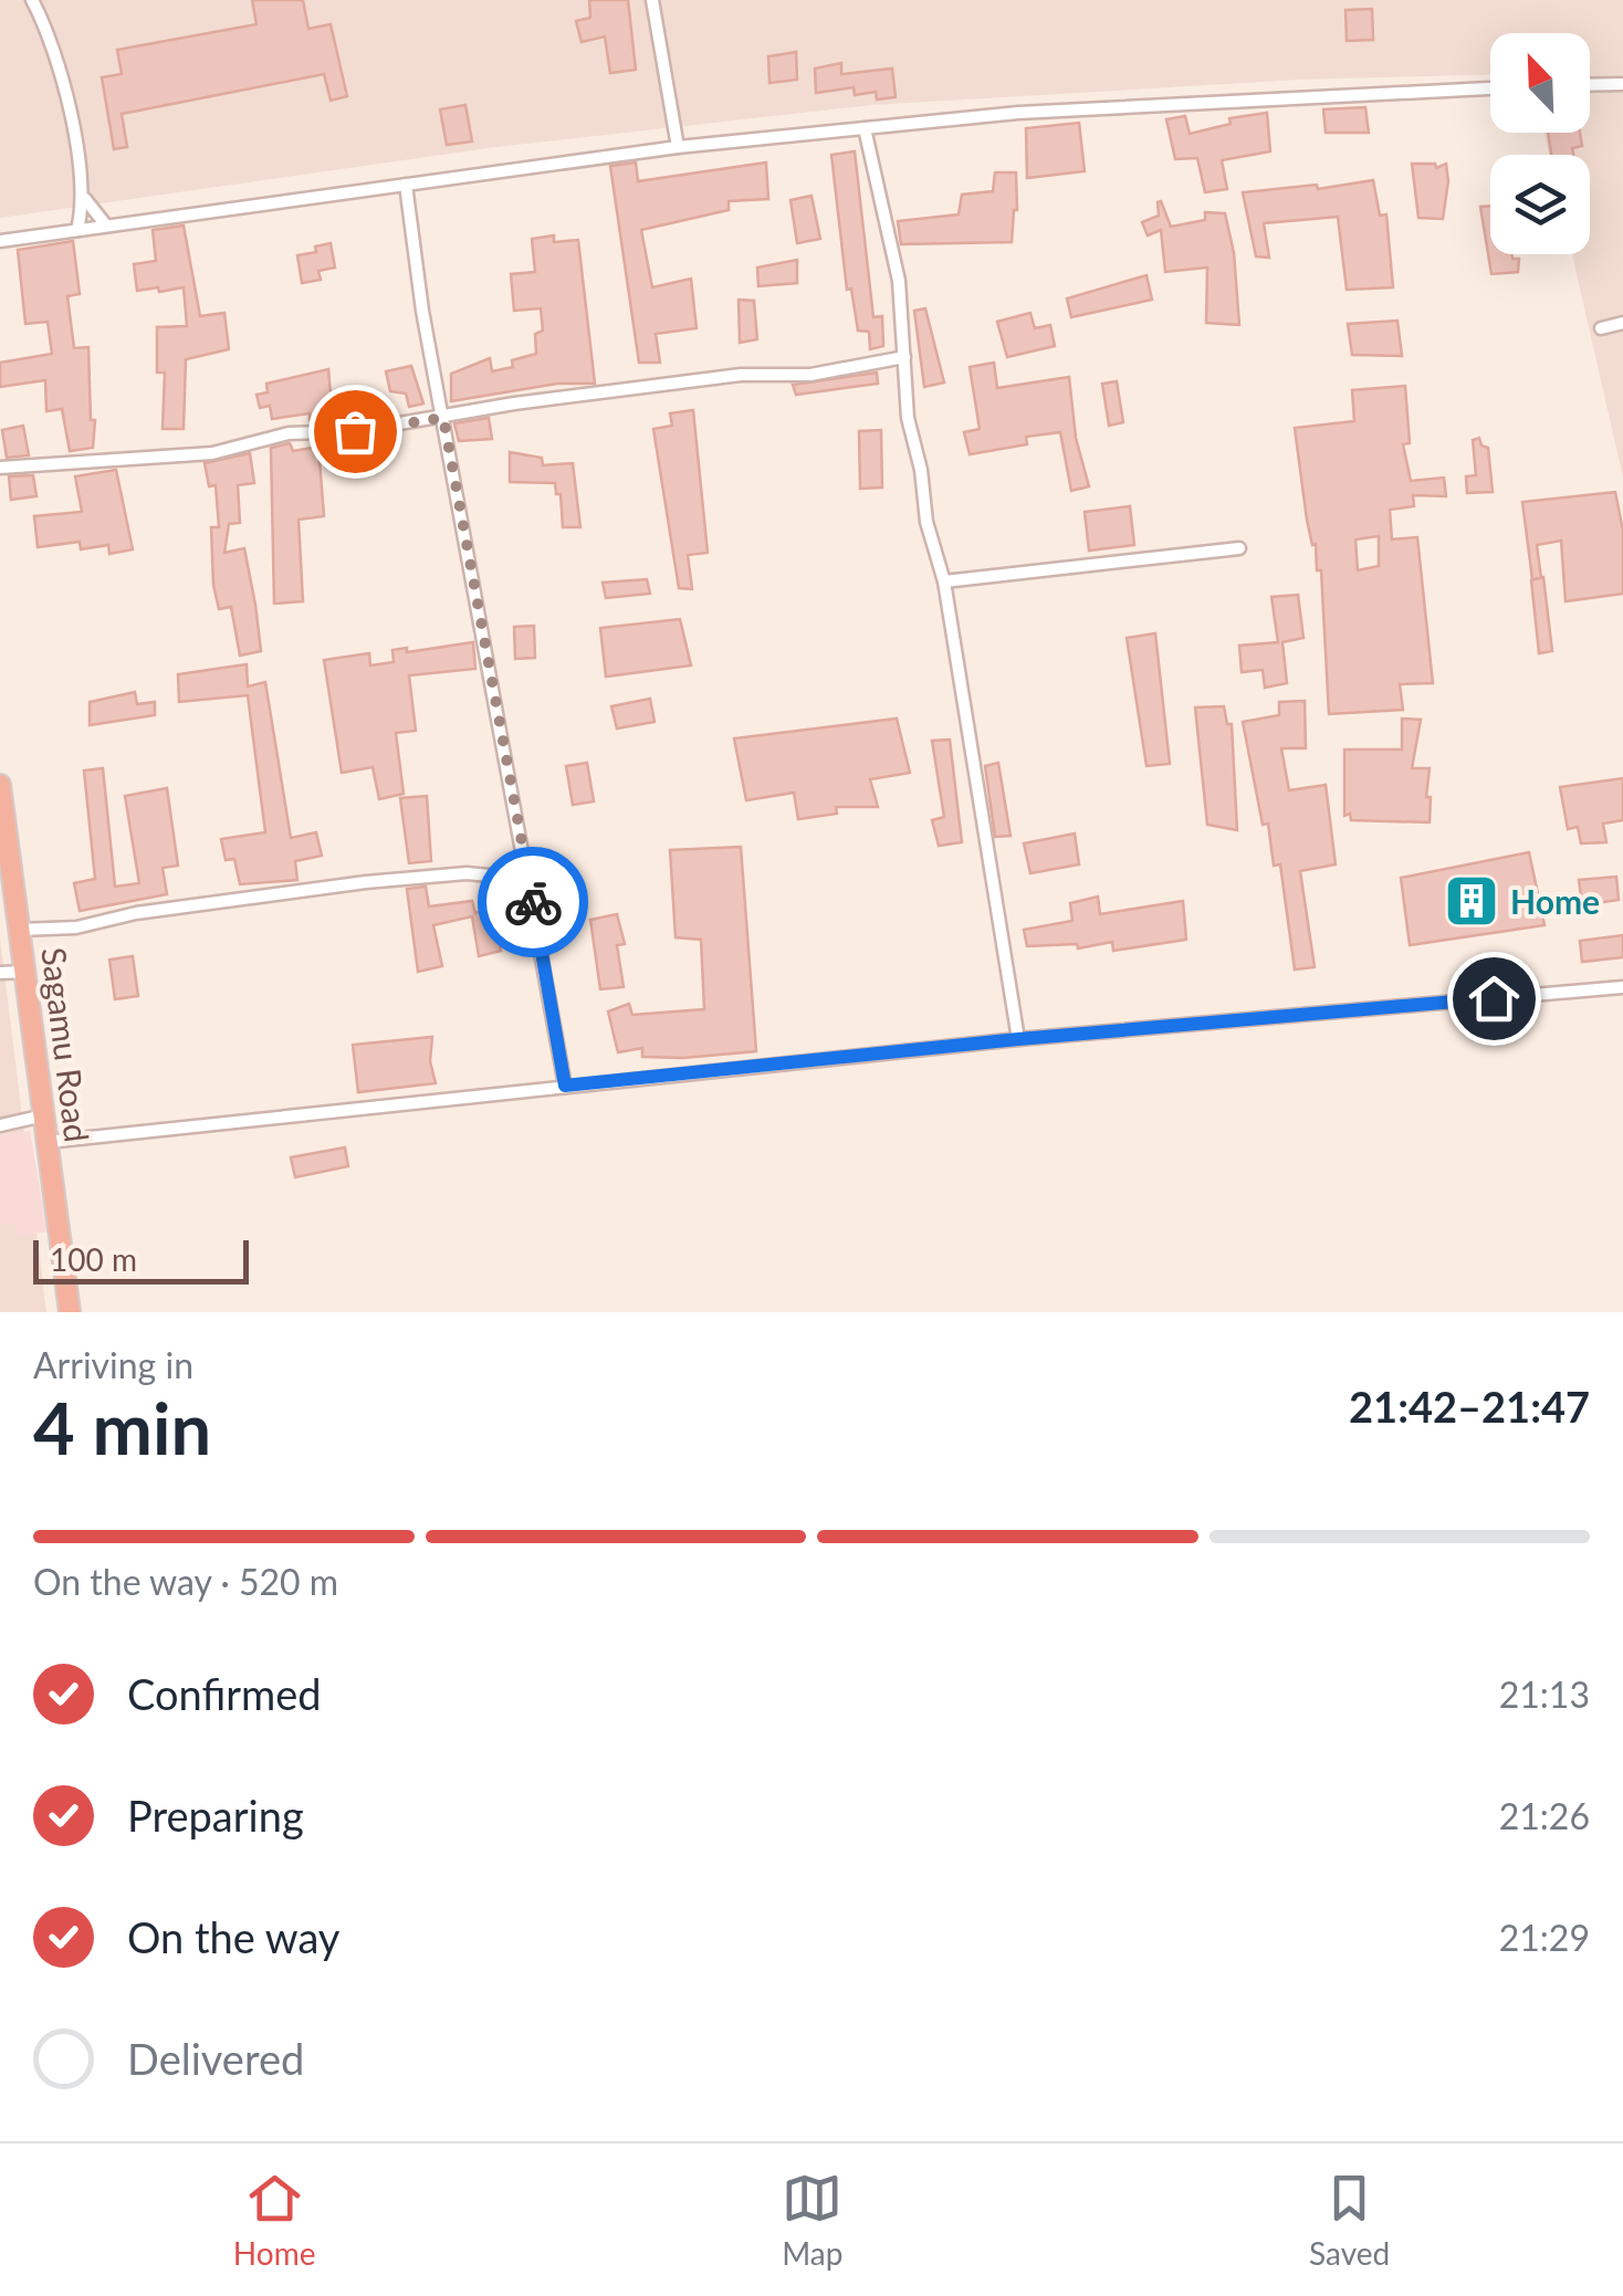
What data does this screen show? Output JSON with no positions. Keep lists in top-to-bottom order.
{
  "streets": {
    "highway": ["Sagamu Road"]
  },
  "places": {
    "building": ["Home"]
  },
  "scale_bar": "100 m",
  "north": "top left",
  "page": {
    "scale": "100 m",
    "heading": ["4 min", "Arriving in", "21:42–21:47"],
    "bar": "On the way · 520 m",
    "list": [
      ["Confirmed", "21:13"],
      ["Preparing", "21:26"],
      ["On the way", "21:29"],
      "Delivered"
    ],
    "tabs": ["Home", "Map", "Saved"]
  }
}
